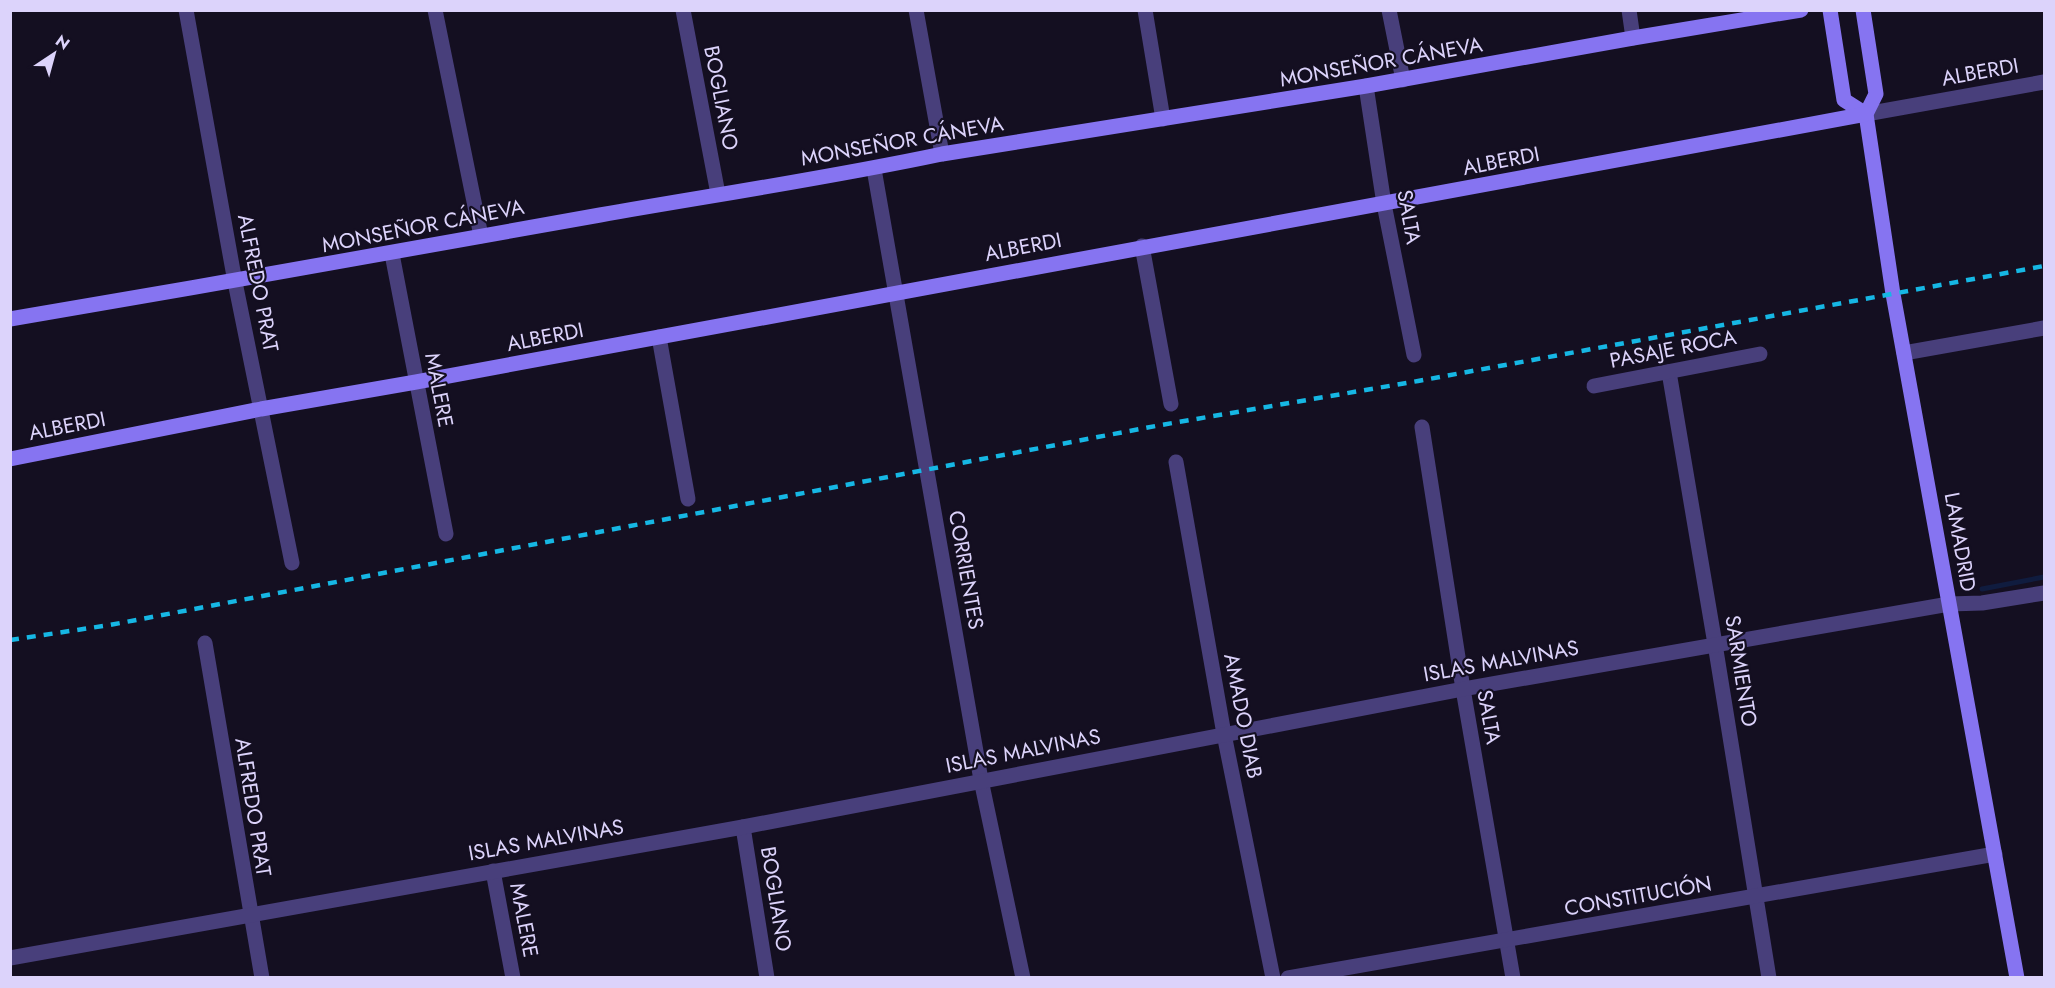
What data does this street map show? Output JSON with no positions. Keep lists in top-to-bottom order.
{
  "streets": {
    "street": [
      "MONSEÑOR CÁNEVA",
      "ALBERDI",
      "BOGLIANO",
      "SALTA",
      "ALFREDO PRAT",
      "PASAJE ROCA",
      "MALERE",
      "LAMADRID",
      "CORRIENTES",
      "ISLAS MALVINAS",
      "SARMIENTO",
      "AMADO DIAB",
      "CONSTITUCIÓN"
    ]
  },
  "crossings": [
    ["MONSEÑOR CÁNEVA", "BOGLIANO"],
    ["MONSEÑOR CÁNEVA", "SALTA"],
    ["MONSEÑOR CÁNEVA", "ALFREDO PRAT"],
    ["MONSEÑOR CÁNEVA", "MALERE"],
    ["MONSEÑOR CÁNEVA", "CORRIENTES"],
    ["ALBERDI", "SALTA"],
    ["ALBERDI", "ALFREDO PRAT"],
    ["ALBERDI", "MALERE"],
    ["ALBERDI", "LAMADRID"],
    ["ALBERDI", "CORRIENTES"],
    ["BOGLIANO", "ISLAS MALVINAS"],
    ["SALTA", "ISLAS MALVINAS"],
    ["SALTA", "CONSTITUCIÓN"],
    ["ALFREDO PRAT", "ISLAS MALVINAS"],
    ["PASAJE ROCA", "SARMIENTO"],
    ["MALERE", "ISLAS MALVINAS"],
    ["LAMADRID", "ISLAS MALVINAS"],
    ["LAMADRID", "CONSTITUCIÓN"],
    ["CORRIENTES", "ISLAS MALVINAS"],
    ["ISLAS MALVINAS", "SARMIENTO"],
    ["ISLAS MALVINAS", "AMADO DIAB"],
    ["SARMIENTO", "CONSTITUCIÓN"]
  ],
  "north": "top right"
}
